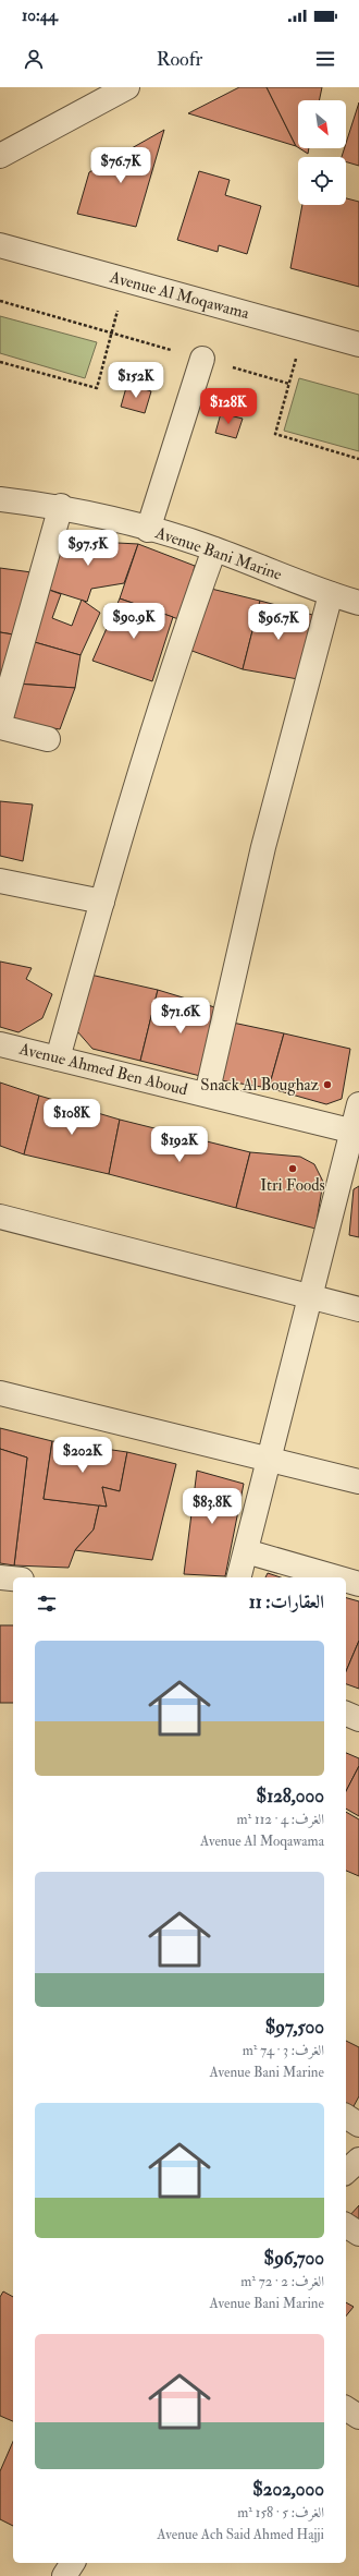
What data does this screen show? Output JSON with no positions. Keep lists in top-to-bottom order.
{
  "streets": {
    "street": ["Avenue Al Moqawama", "Avenue Bani Marine", "Avenue Ahmed Ben Aboud"]
  },
  "places": ["Snack Al Boughaz", "Itri Foods"],
  "north": "bottom right",
  "page": {
    "status": "10:44",
    "header": "Roofr",
    "price": [
      "$76.7K",
      "$152K",
      "$128K",
      "$97.5K",
      "$90.9K",
      "$96.7K",
      "$71.6K",
      "$108K",
      "$192K",
      "$202K",
      "$83.8K"
    ],
    "heading": "العقارات: 11",
    "list": [
      {
        "name": "$128,000",
        "note": "الغرف: 4 · 112 m² · Avenue Al Moqawama"
      },
      {
        "name": "$97,500",
        "note": "الغرف: 3 · 74 m² · Avenue Bani Marine"
      },
      {
        "name": "$96,700",
        "note": "الغرف: 2 · 72 m² · Avenue Bani Marine"
      },
      {
        "name": "$202,000",
        "note": "الغرف: 5 · 158 m² · Avenue Ach Said Ahmed Hajji"
      }
    ]
  }
}
